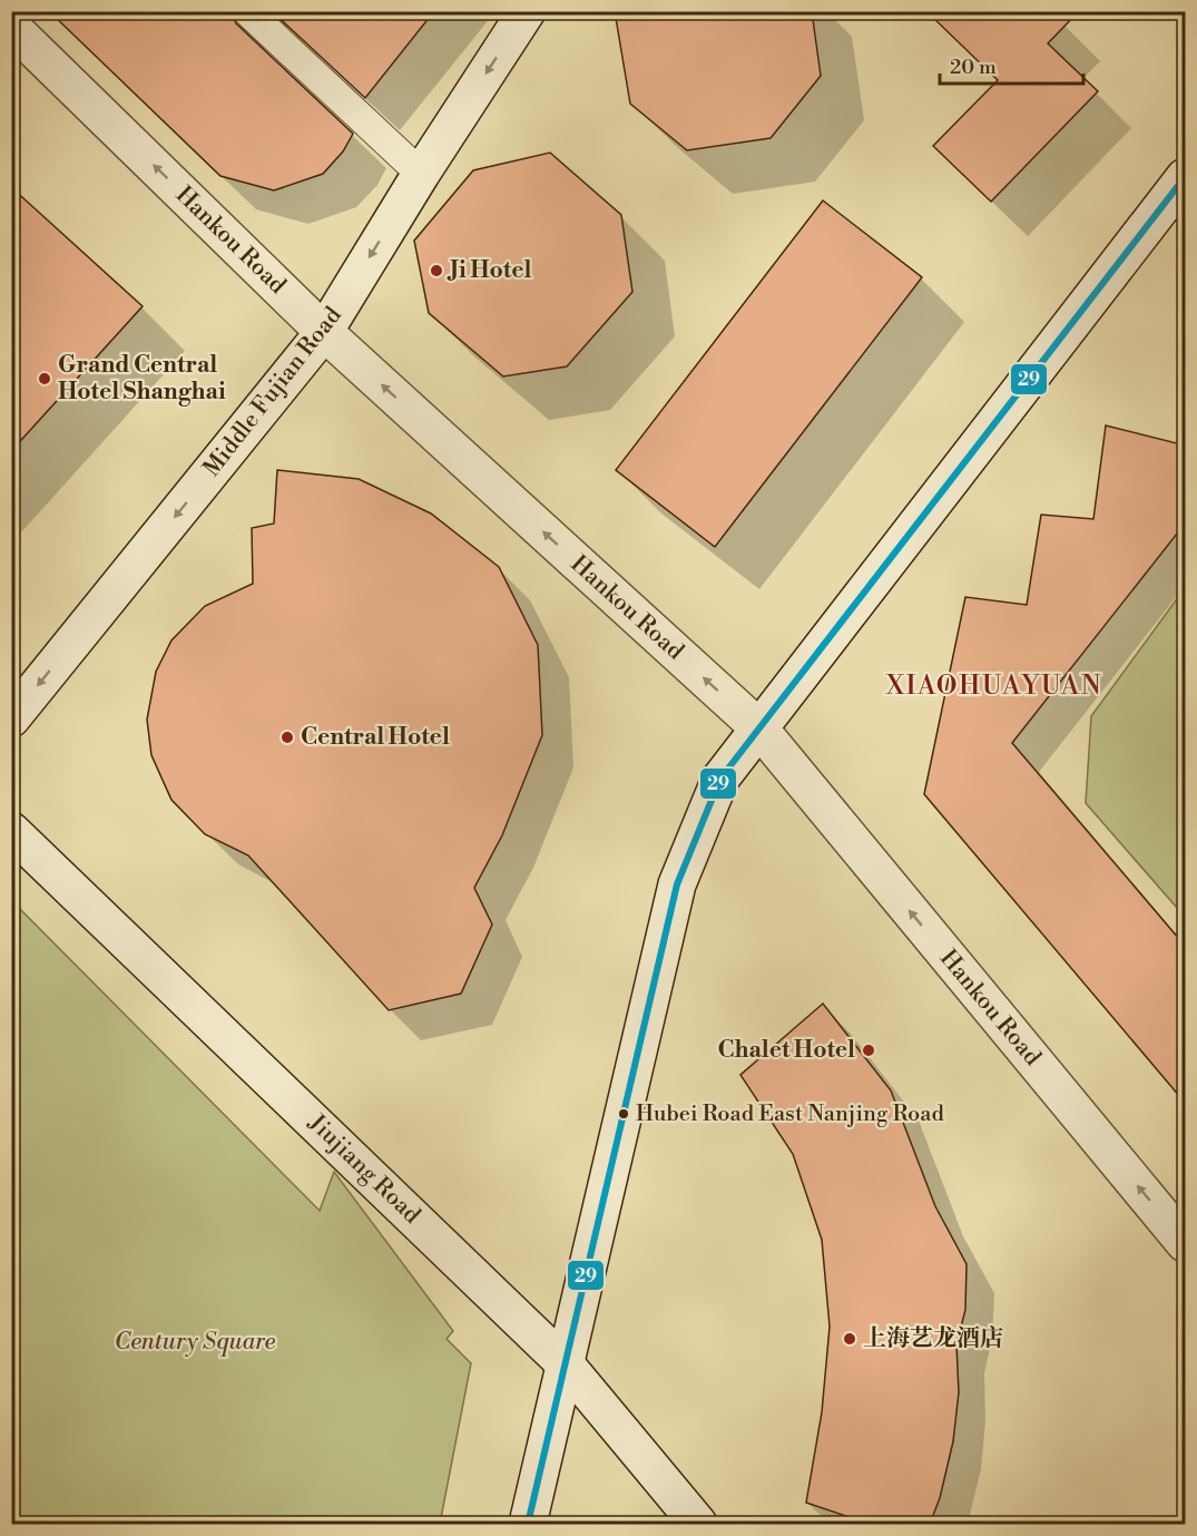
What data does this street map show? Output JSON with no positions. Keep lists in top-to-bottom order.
{
  "streets": {
    "street": ["Hankou Road", "Middle Fujian Road", "Jiujiang Road"]
  },
  "crossings": [
    ["Hankou Road", "Middle Fujian Road"]
  ],
  "one_way": ["Hankou Road", "Middle Fujian Road"],
  "districts": ["XIAOHUAYUAN"],
  "parks": ["Century Square"],
  "places": [
    "Ji Hotel",
    "Grand Central Hotel Shanghai",
    "Central Hotel",
    "Chalet Hotel",
    "Hubei Road East Nanjing Road",
    "上海艺龙酒店"
  ],
  "lines": ["transit line 29"],
  "scale_bar": "20 m"
}
